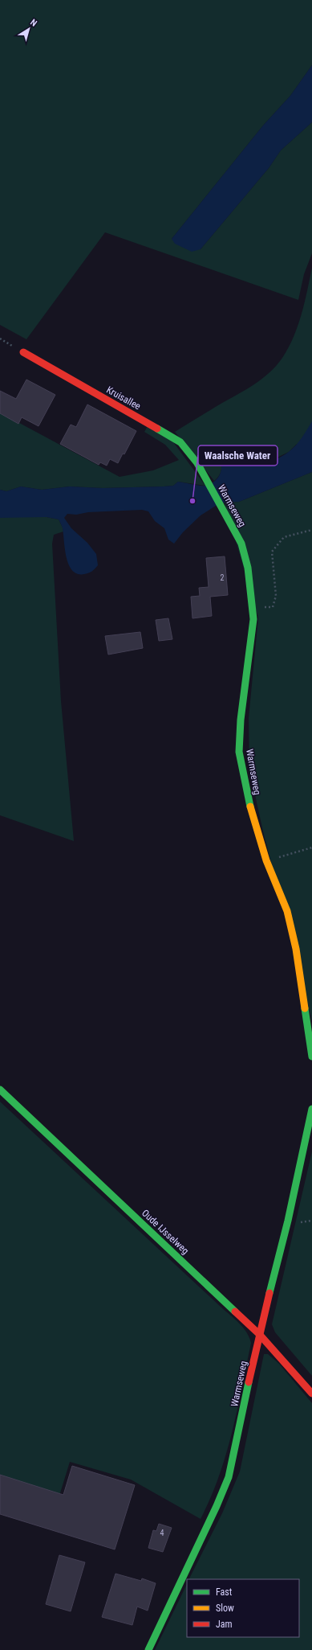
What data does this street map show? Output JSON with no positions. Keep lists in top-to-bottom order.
{
  "streets": {
    "street": ["Kruisallee", "Warmseweg", "Oude IJsselweg"]
  },
  "crossings": [
    ["Kruisallee", "Warmseweg"],
    ["Warmseweg", "Oude IJsselweg"]
  ],
  "places": ["Waalsche Water"],
  "house_numbers": ["2", "4"],
  "legend": ["Fast", "Slow", "Jam"],
  "north": "top right"
}
